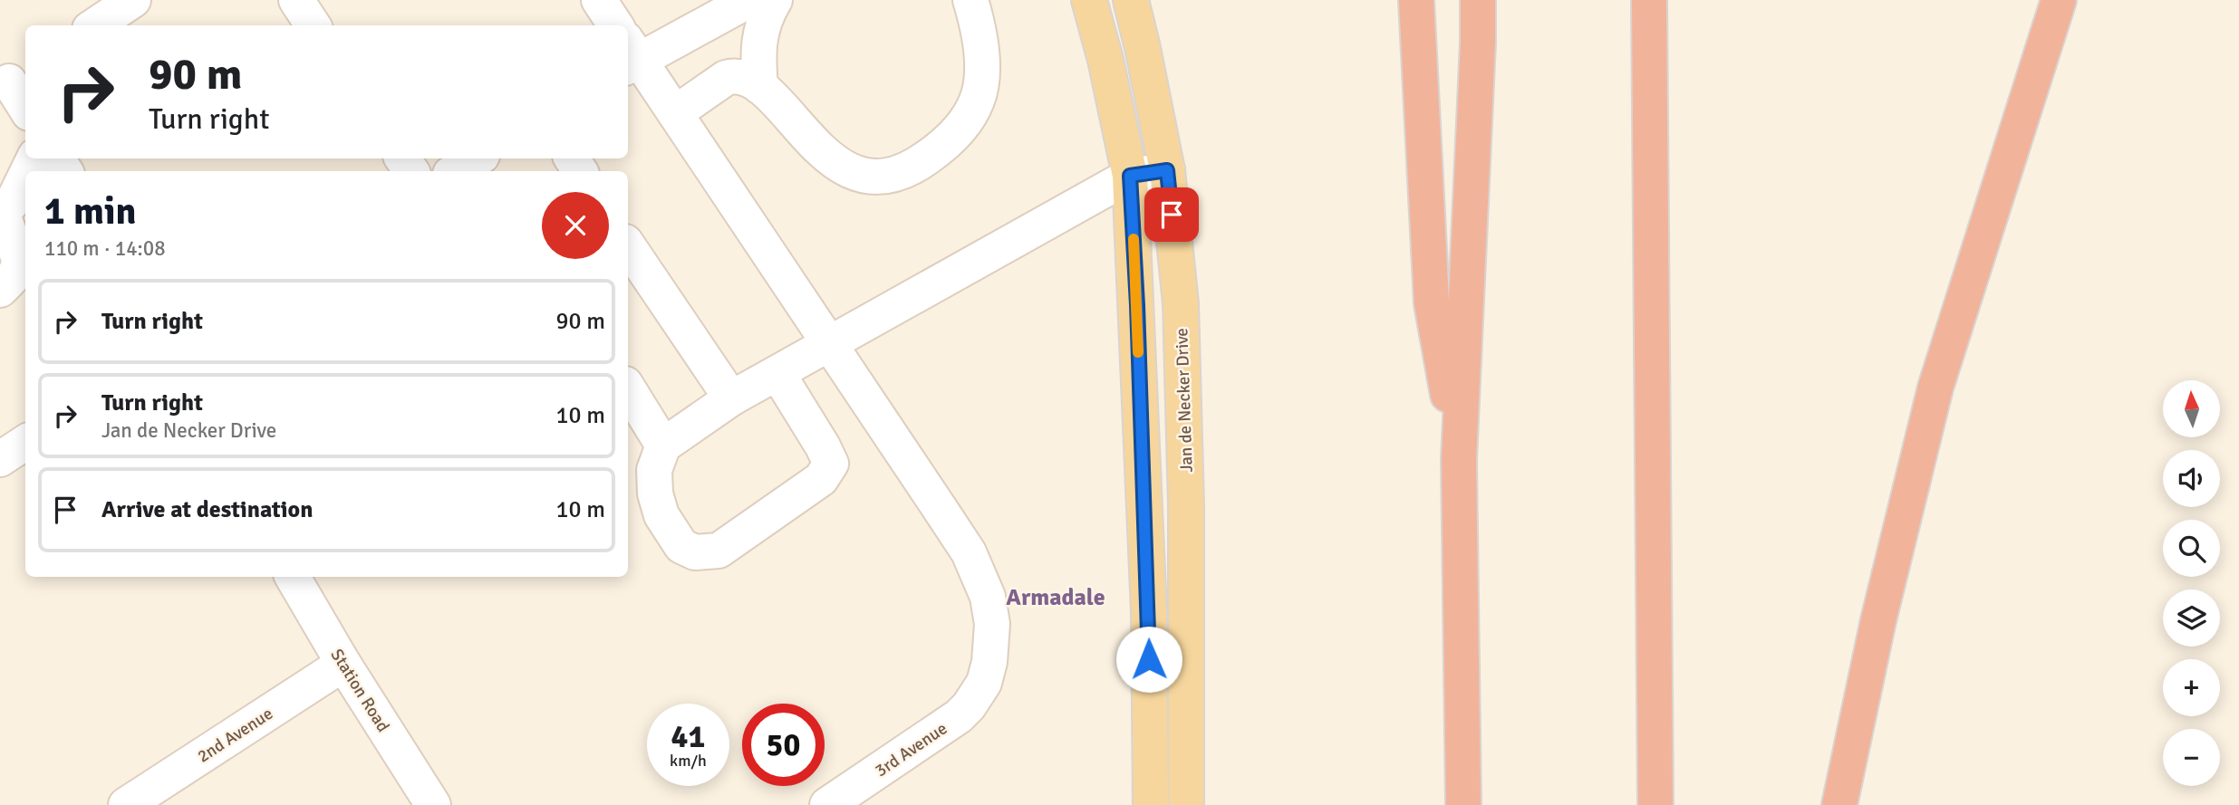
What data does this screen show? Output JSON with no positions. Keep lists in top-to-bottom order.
{
  "streets": {
    "main road": ["Jan de Necker Drive"],
    "street": ["Station Road", "2nd Avenue", "3rd Avenue"]
  },
  "crossings": [
    ["Station Road", "2nd Avenue"]
  ],
  "districts": ["Armadale"],
  "north": "top",
  "page": {
    "turn": ["90 m", "Turn right"],
    "heading": ["1 min", "110 m · 14:08"],
    "list": [
      {
        "name": "Turn right",
        "value": "90 m"
      },
      {
        "name": "Turn right",
        "note": "Jan de Necker Drive",
        "value": "10 m"
      },
      {
        "name": "Arrive at destination",
        "value": "10 m"
      }
    ],
    "map_buttons": ["+", "−"],
    "speed": "41 km/h",
    "limit": "50"
  }
}
